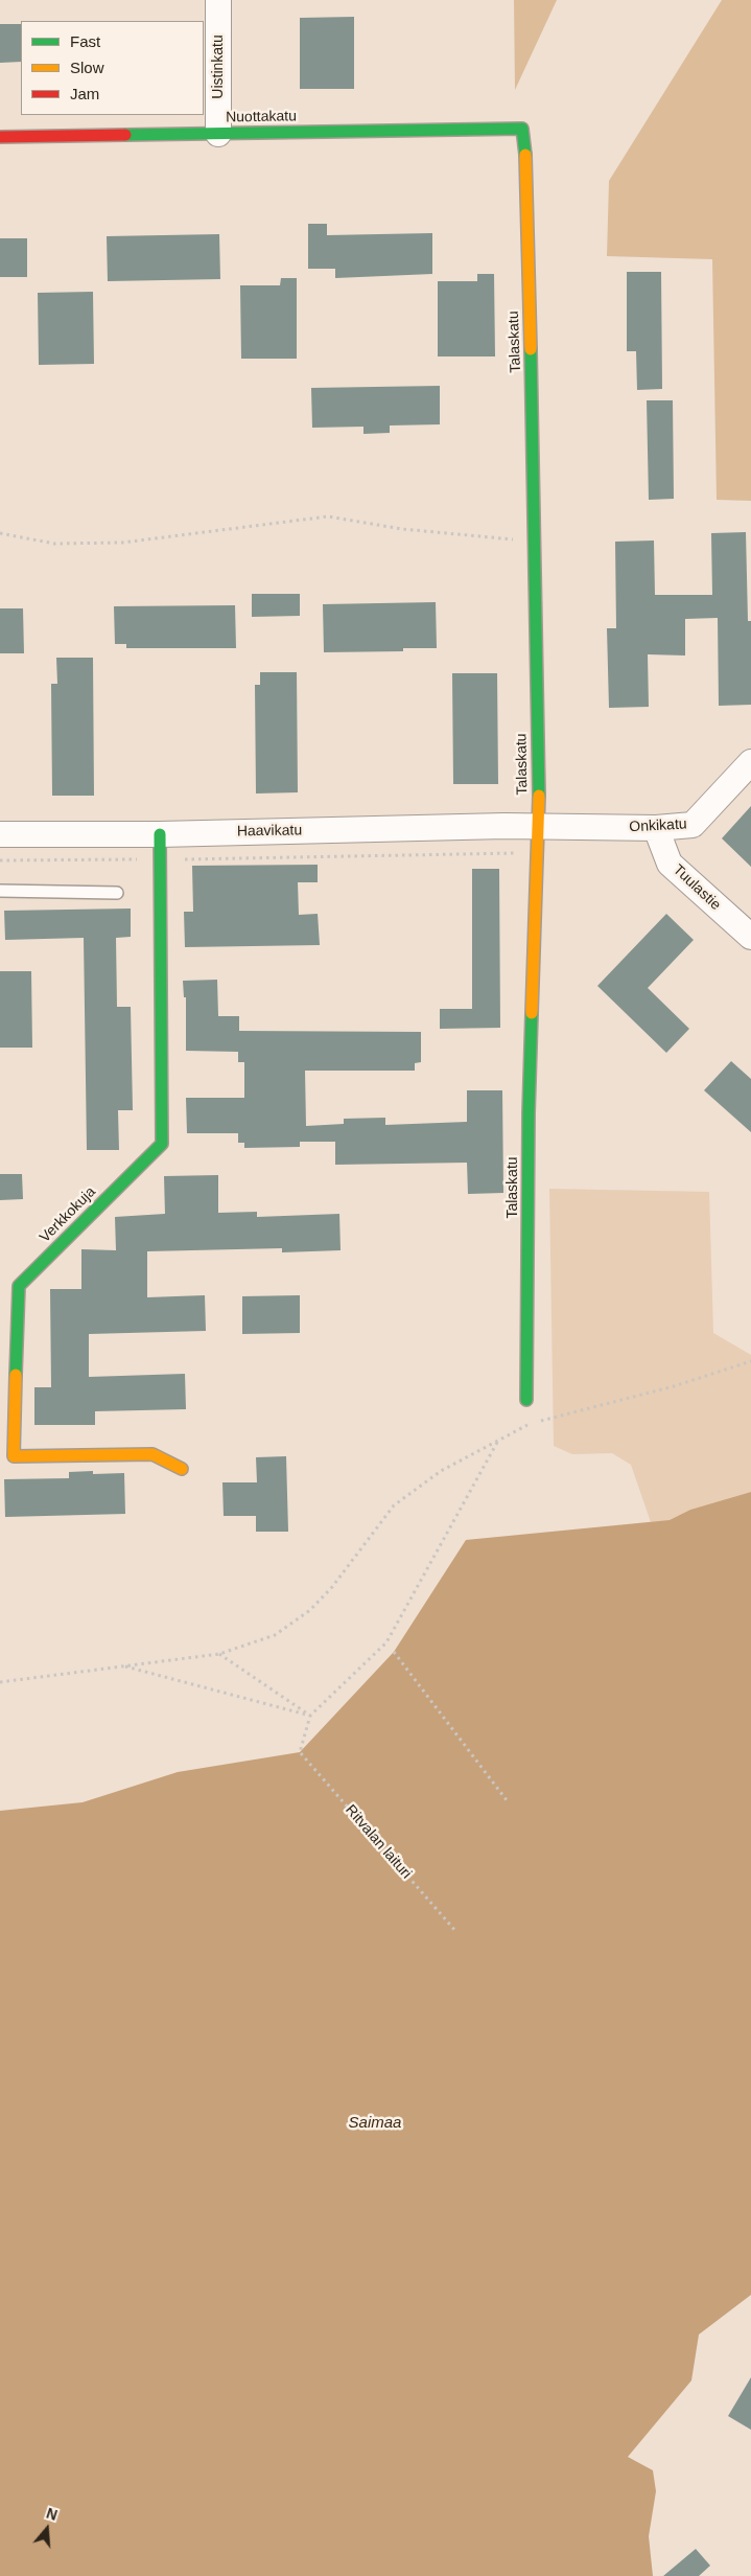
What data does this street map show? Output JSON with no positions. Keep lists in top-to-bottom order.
{
  "streets": {
    "street": [
      "Uistinkatu",
      "Nuottakatu",
      "Talaskatu",
      "Onkikatu",
      "Haavikatu",
      "Tuulastie",
      "Verkkokuja"
    ],
    "path": ["Ritvalan laituri"]
  },
  "crossings": [
    ["Uistinkatu", "Nuottakatu"],
    ["Nuottakatu", "Talaskatu"],
    ["Talaskatu", "Onkikatu"],
    ["Talaskatu", "Haavikatu"],
    ["Onkikatu", "Haavikatu"],
    ["Onkikatu", "Tuulastie"],
    ["Haavikatu", "Verkkokuja"]
  ],
  "water": ["Saimaa"],
  "legend": ["Fast", "Slow", "Jam"],
  "north": "top"
}
